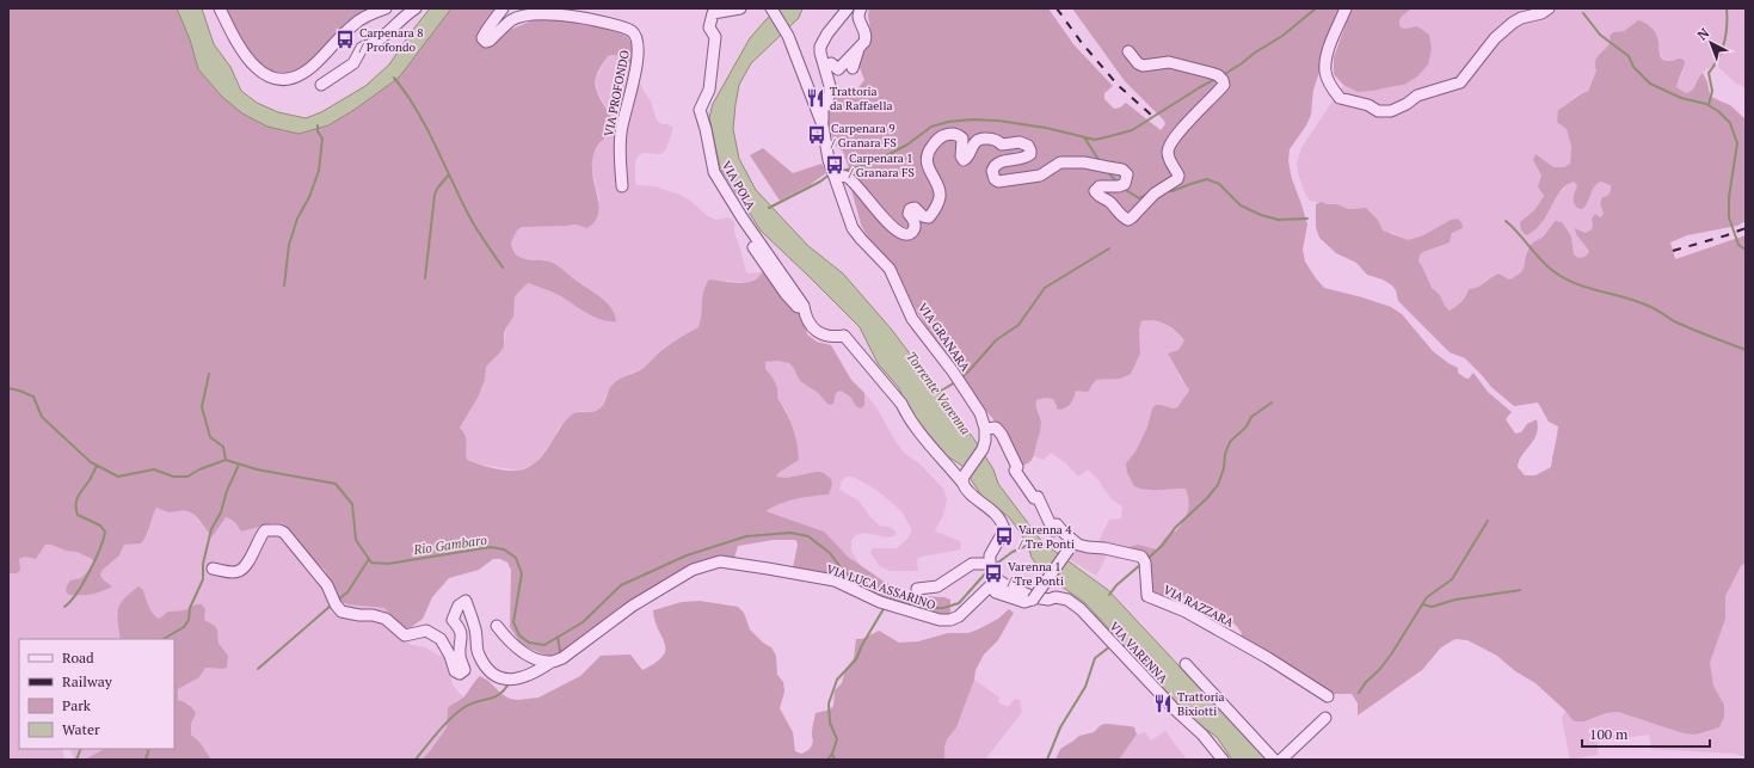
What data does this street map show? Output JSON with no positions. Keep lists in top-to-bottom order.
{
  "streets": {
    "street": [
      "VIA PROFONDO",
      "VIA POLA",
      "VIA GRANARA",
      "VIA LUCA ASSARINO",
      "VIA RAZZARA",
      "VIA VARENNA"
    ]
  },
  "crossings": [
    ["VIA POLA", "VIA GRANARA"]
  ],
  "water": ["Torrente Varenna", "Rio Gambaro"],
  "places": {
    "bus stop": [
      "Carpenara 8 / Profondo",
      "Carpenara 9 / Granara FS",
      "Carpenara 1 / Granara FS",
      "Varenna 4 / Tre Ponti",
      "Varenna 1 / Tre Ponti"
    ],
    "restaurant": ["Trattoria da Raffaella", "Trattoria Bixiotti"]
  },
  "legend": [
    "Road",
    "Railway",
    "Park",
    "Water"
  ],
  "scale_bar": "100 m",
  "north": "top left"
}
